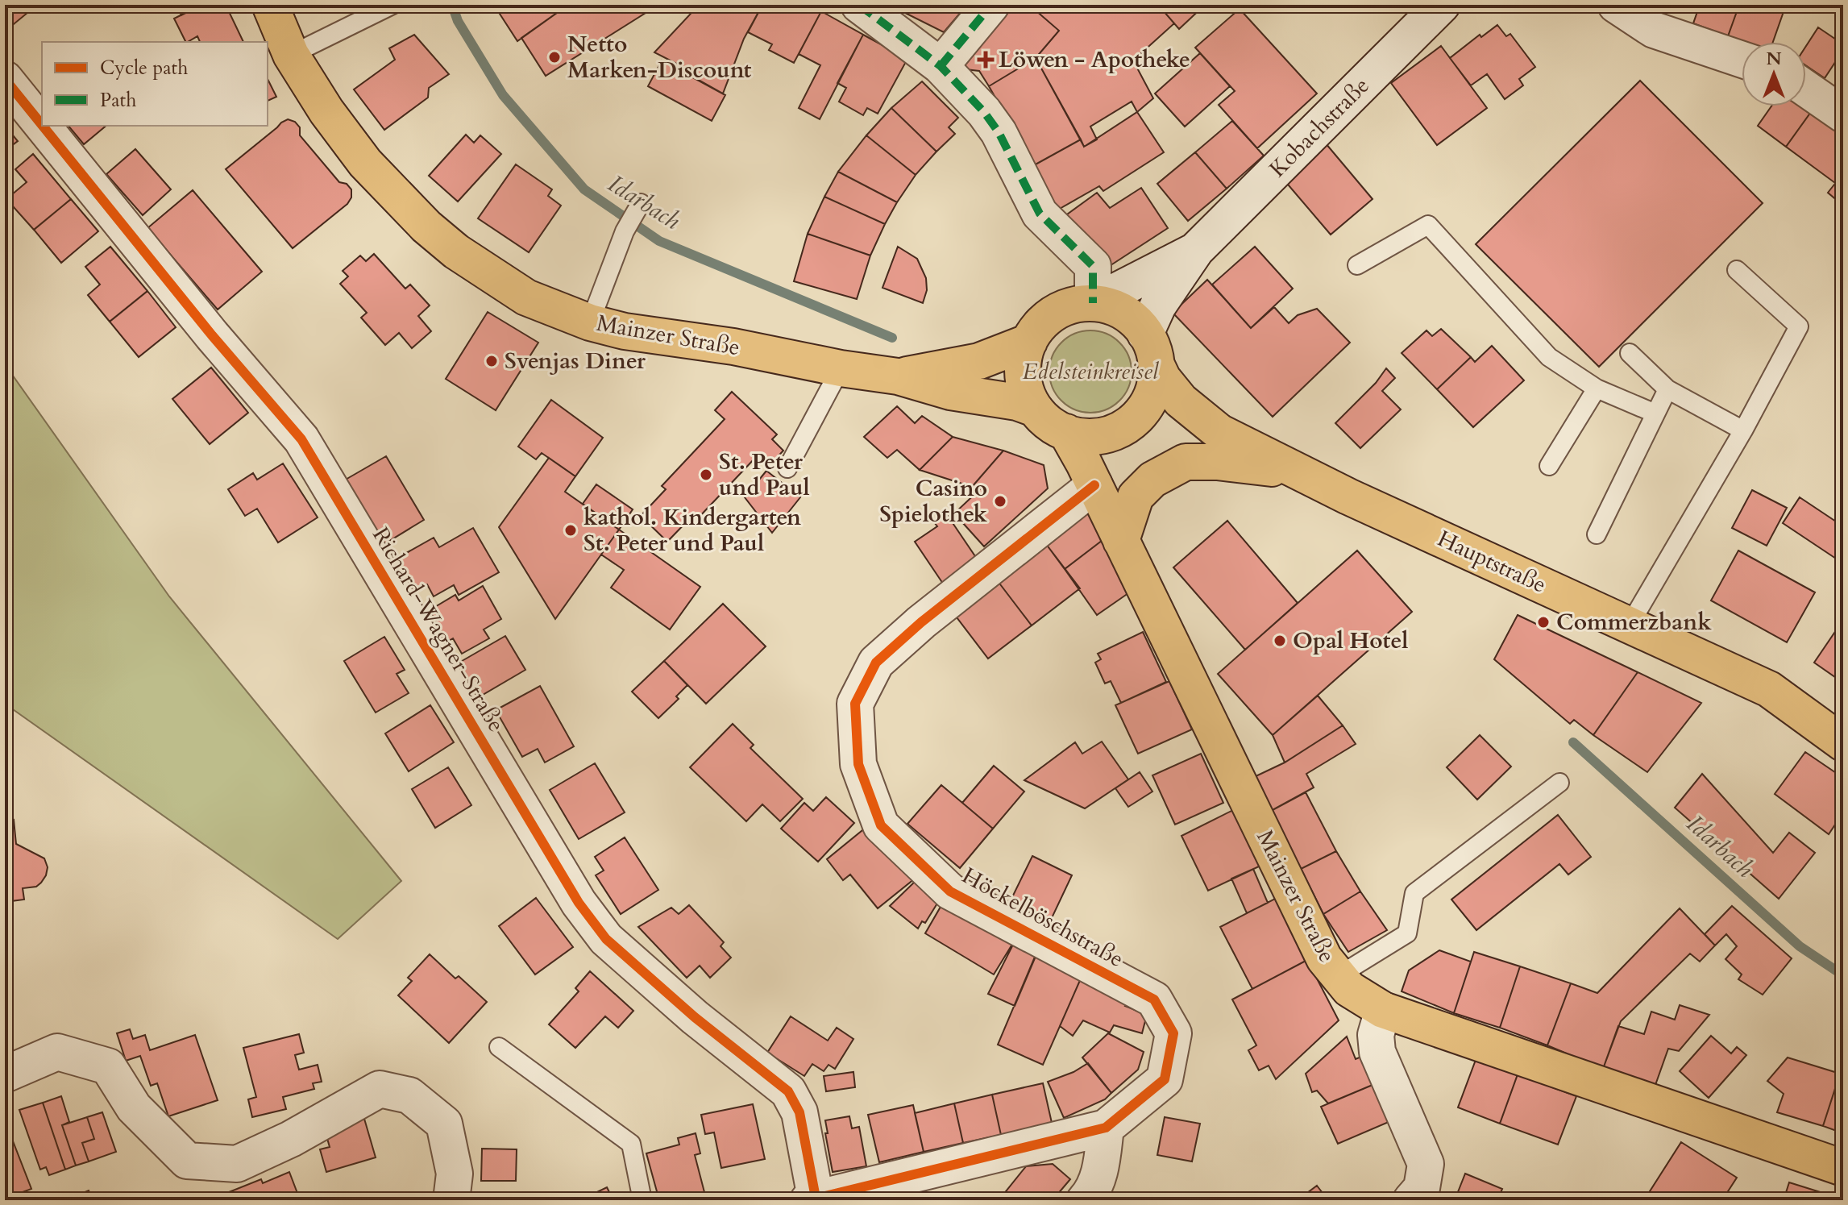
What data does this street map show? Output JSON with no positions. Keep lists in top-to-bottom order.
{
  "streets": {
    "main road": ["Mainzer Straße", "Hauptstraße"],
    "street": ["Kobachstraße", "Richard-Wagner-Straße", "Höckelböschstraße"]
  },
  "crossings": [
    ["Kobachstraße", "Mainzer Straße"],
    ["Kobachstraße", "Hauptstraße"],
    ["Mainzer Straße", "Hauptstraße"],
    ["Mainzer Straße", "Höckelböschstraße"],
    ["Richard-Wagner-Straße", "Höckelböschstraße"]
  ],
  "water": ["Idarbach"],
  "parks": ["Edelsteinkreisel"],
  "places": {
    "other": [
      "Netto Marken-Discount",
      "Svenjas Diner",
      "St. Peter und Paul",
      "Casino Spielothek",
      "kathol. Kindergarten St. Peter und Paul",
      "Commerzbank",
      "Opal Hotel"
    ],
    "health": ["Löwen - Apotheke"]
  },
  "legend": ["Cycle path", "Path"],
  "north": "top"
}
